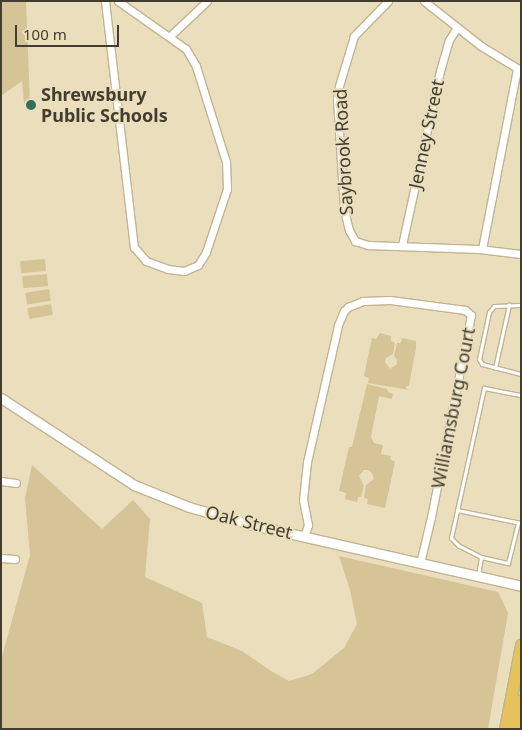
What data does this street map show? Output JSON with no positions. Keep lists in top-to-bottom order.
{
  "streets": {
    "street": [
      "Jenney Street",
      "Saybrook Road",
      "Williamsburg Court",
      "Oak Street"
    ]
  },
  "crossings": [
    ["Jenney Street", "Saybrook Road"],
    ["Williamsburg Court", "Oak Street"]
  ],
  "places": ["Shrewsbury Public Schools"],
  "scale_bar": "100 m"
}
